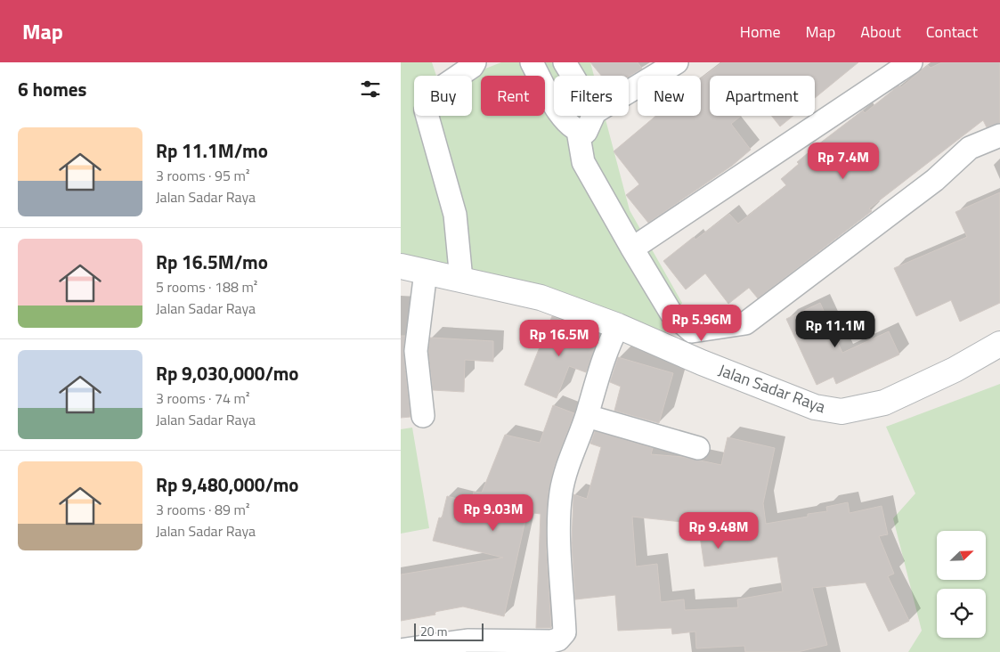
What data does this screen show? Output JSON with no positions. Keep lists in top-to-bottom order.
{
  "streets": {
    "street": ["Jalan Sadar Raya"]
  },
  "scale_bar": "20 m",
  "north": "top right",
  "page": {
    "header": "Map",
    "nav": [
      "Home",
      "Map",
      "About",
      "Contact"
    ],
    "heading": "6 homes",
    "chip": [
      "Buy",
      "Rent",
      "Filters",
      "New",
      "Apartment"
    ],
    "list": [
      {
        "name": "Rp 11.1M/mo",
        "note": "3 rooms · 95 m² · Jalan Sadar Raya"
      },
      {
        "name": "Rp 16.5M/mo",
        "note": "5 rooms · 188 m² · Jalan Sadar Raya"
      },
      {
        "name": "Rp 9,030,000/mo",
        "note": "3 rooms · 74 m² · Jalan Sadar Raya"
      },
      {
        "name": "Rp 9,480,000/mo",
        "note": "3 rooms · 89 m² · Jalan Sadar Raya"
      }
    ],
    "price": [
      "Rp 7.4M",
      "Rp 5.96M",
      "Rp 11.1M",
      "Rp 16.5M",
      "Rp 9.03M",
      "Rp 9.48M"
    ],
    "scale": "20 m"
  }
}
